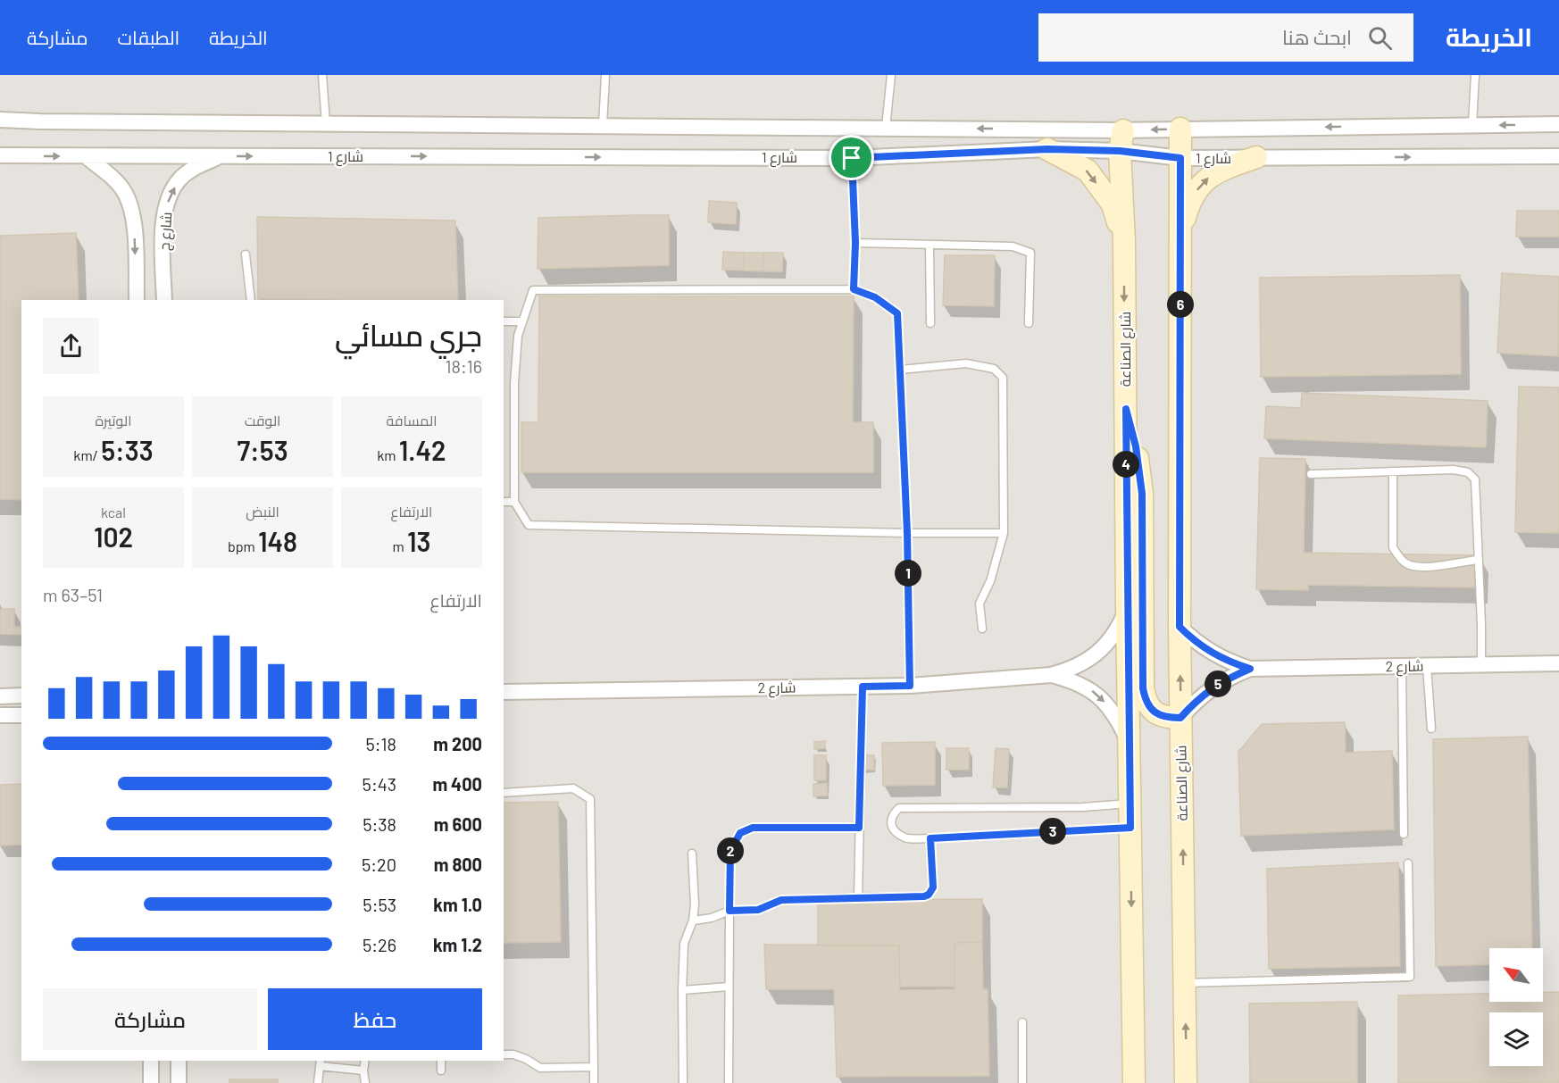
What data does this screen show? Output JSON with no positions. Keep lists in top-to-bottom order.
{
  "streets": {
    "street": [
      "شارع 1",
      "شارع ج",
      "شارع الصناعة",
      "شارع 2"
    ]
  },
  "crossings": [
    ["شارع 1", "شارع ج"],
    ["شارع 1", "شارع الصناعة"],
    ["شارع الصناعة", "شارع 2"]
  ],
  "north": "top left",
  "page": {
    "header": "الخريطة",
    "search": "ابحث هنا",
    "nav": ["الخريطة", "الطبقات", "مشاركة"],
    "pins": [
      "6",
      "4",
      "1",
      "5",
      "3",
      "2"
    ],
    "heading": ["جري مسائي", "18:16"],
    "stats": [
      ["المسافة", "1.42 km"],
      ["الوقت", "7:53"],
      ["الوتيرة", "5:33 /km"],
      ["الارتفاع", "13 m"],
      ["النبض", "148 bpm"],
      ["kcal", "102"]
    ],
    "chart": ["الارتفاع", "51–63 m"],
    "list": [
      {
        "name": "200 m",
        "note": "5:18"
      },
      {
        "name": "400 m",
        "note": "5:43"
      },
      {
        "name": "600 m",
        "note": "5:38"
      },
      {
        "name": "800 m",
        "note": "5:20"
      },
      {
        "name": "1.0 km",
        "note": "5:53"
      },
      {
        "name": "1.2 km",
        "note": "5:26"
      }
    ],
    "buttons": ["حفظ", "مشاركة"]
  }
}
